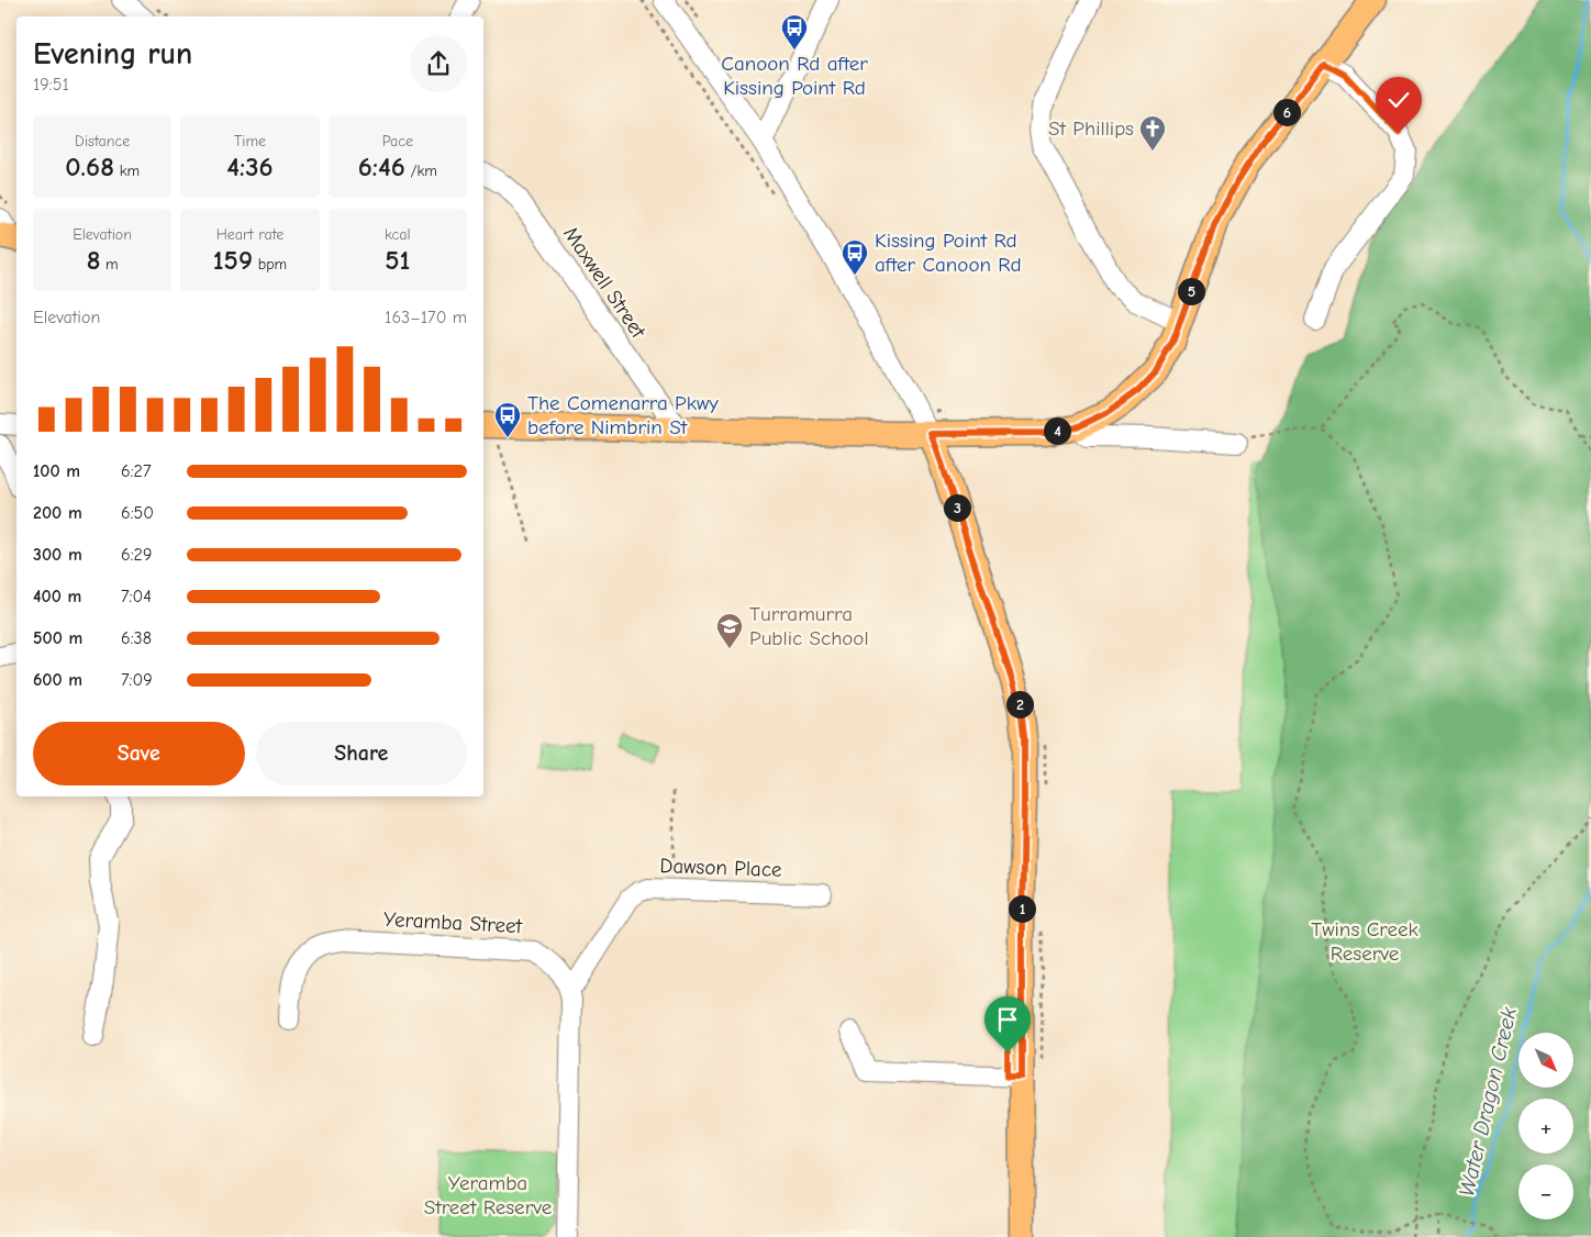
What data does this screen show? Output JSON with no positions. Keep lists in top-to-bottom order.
{
  "streets": {
    "street": ["Maxwell Street", "Dawson Place", "Yeramba Street"]
  },
  "crossings": [
    ["Dawson Place", "Yeramba Street"]
  ],
  "water": ["Water Dragon Creek"],
  "parks": ["Twins Creek Reserve", "Yeramba Street Reserve"],
  "places": {
    "bus stop": ["Canoon Rd after Kissing Point Rd", "Kissing Point Rd after Canoon Rd", "The Comenarra Pkwy before Nimbrin St"],
    "church": ["St Phillips"],
    "school or university": ["Turramurra Public School"]
  },
  "north": "bottom right",
  "page": {
    "heading": ["Evening run", "19:51"],
    "pins": [
      "6",
      "5",
      "4",
      "3",
      "2",
      "1"
    ],
    "stats": [
      ["Distance", "0.68 km"],
      ["Time", "4:36"],
      ["Pace", "6:46 /km"],
      ["Elevation", "8 m"],
      ["Heart rate", "159 bpm"],
      ["kcal", "51"]
    ],
    "chart": ["Elevation", "163–170 m"],
    "list": [
      {
        "name": "100 m",
        "note": "6:27"
      },
      {
        "name": "200 m",
        "note": "6:50"
      },
      {
        "name": "300 m",
        "note": "6:29"
      },
      {
        "name": "400 m",
        "note": "7:04"
      },
      {
        "name": "500 m",
        "note": "6:38"
      },
      {
        "name": "600 m",
        "note": "7:09"
      }
    ],
    "buttons": ["Save", "Share"],
    "map_buttons": ["+", "−"]
  }
}
